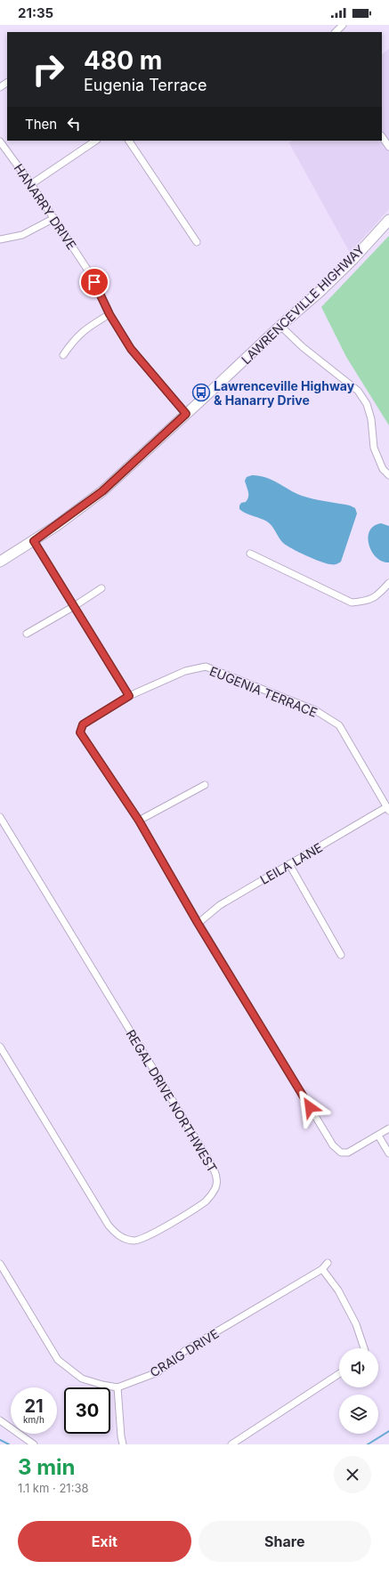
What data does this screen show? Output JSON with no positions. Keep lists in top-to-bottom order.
{
  "streets": {
    "main road": ["LAWRENCEVILLE HIGHWAY"],
    "street": [
      "HANARRY DRIVE",
      "EUGENIA TERRACE",
      "LEILA LANE",
      "REGAL DRIVE NORTHWEST",
      "CRAIG DRIVE"
    ]
  },
  "crossings": [
    ["HANARRY DRIVE", "LAWRENCEVILLE HIGHWAY"],
    ["EUGENIA TERRACE", "LEILA LANE"]
  ],
  "places": {
    "bus stop": ["Lawrenceville Highway & Hanarry Drive"]
  },
  "page": {
    "status": "21:35",
    "turn": ["480 m", "Eugenia Terrace"],
    "then": "Then",
    "speed": "21 km/h",
    "limit": "30",
    "heading": ["3 min", "1.1 km · 21:38"],
    "buttons": ["Exit", "Share"]
  }
}
